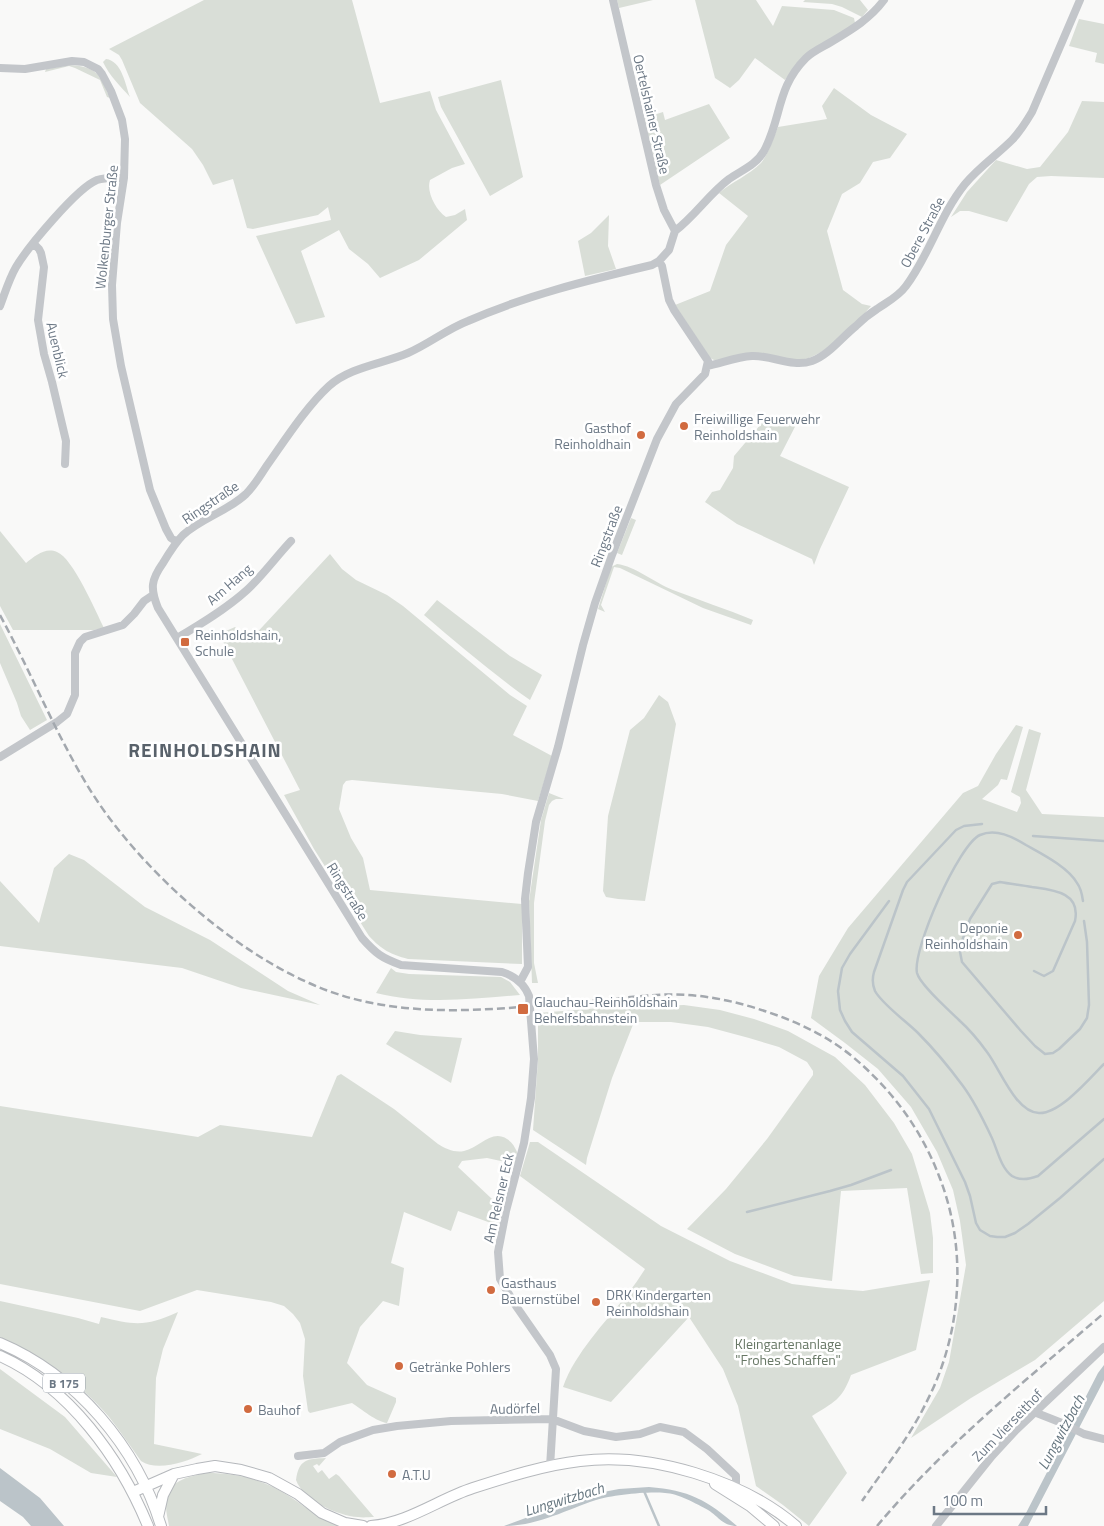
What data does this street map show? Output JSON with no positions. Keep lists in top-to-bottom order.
{
  "streets": {
    "main road": ["B 175"],
    "street": [
      "Oertelshainer Straße",
      "Wolkenburger Straße",
      "Obere Straße",
      "Auenblick",
      "Ringstraße",
      "Am Hang",
      "Am Relsner Eck",
      "Audörfel",
      "Zum Vierseithof"
    ]
  },
  "crossings": [
    ["Wolkenburger Straße", "Ringstraße"],
    ["Obere Straße", "Ringstraße"],
    ["Ringstraße", "Am Hang"],
    ["Ringstraße", "Am Relsner Eck"],
    ["Am Relsner Eck", "Audörfel"]
  ],
  "districts": ["REINHOLDSHAIN"],
  "water": ["Lungwitzbach"],
  "parks": ["Kleingartenanlage \"Frohes Schaffen\""],
  "places": {
    "other": [
      "Freiwillige Feuerwehr Reinholdshain",
      "Gasthof Reinholdhain",
      "Deponie Reinholdshain",
      "Gasthaus Bauernstübel",
      "DRK Kindergarten Reinholdshain",
      "Getränke Pohlers",
      "Bauhof",
      "A.T.U"
    ],
    "transit": ["Reinholdshain, Schule", "Glauchau-Reinholdshain Behelfsbahnstein"]
  },
  "scale_bar": "100 m"
}
